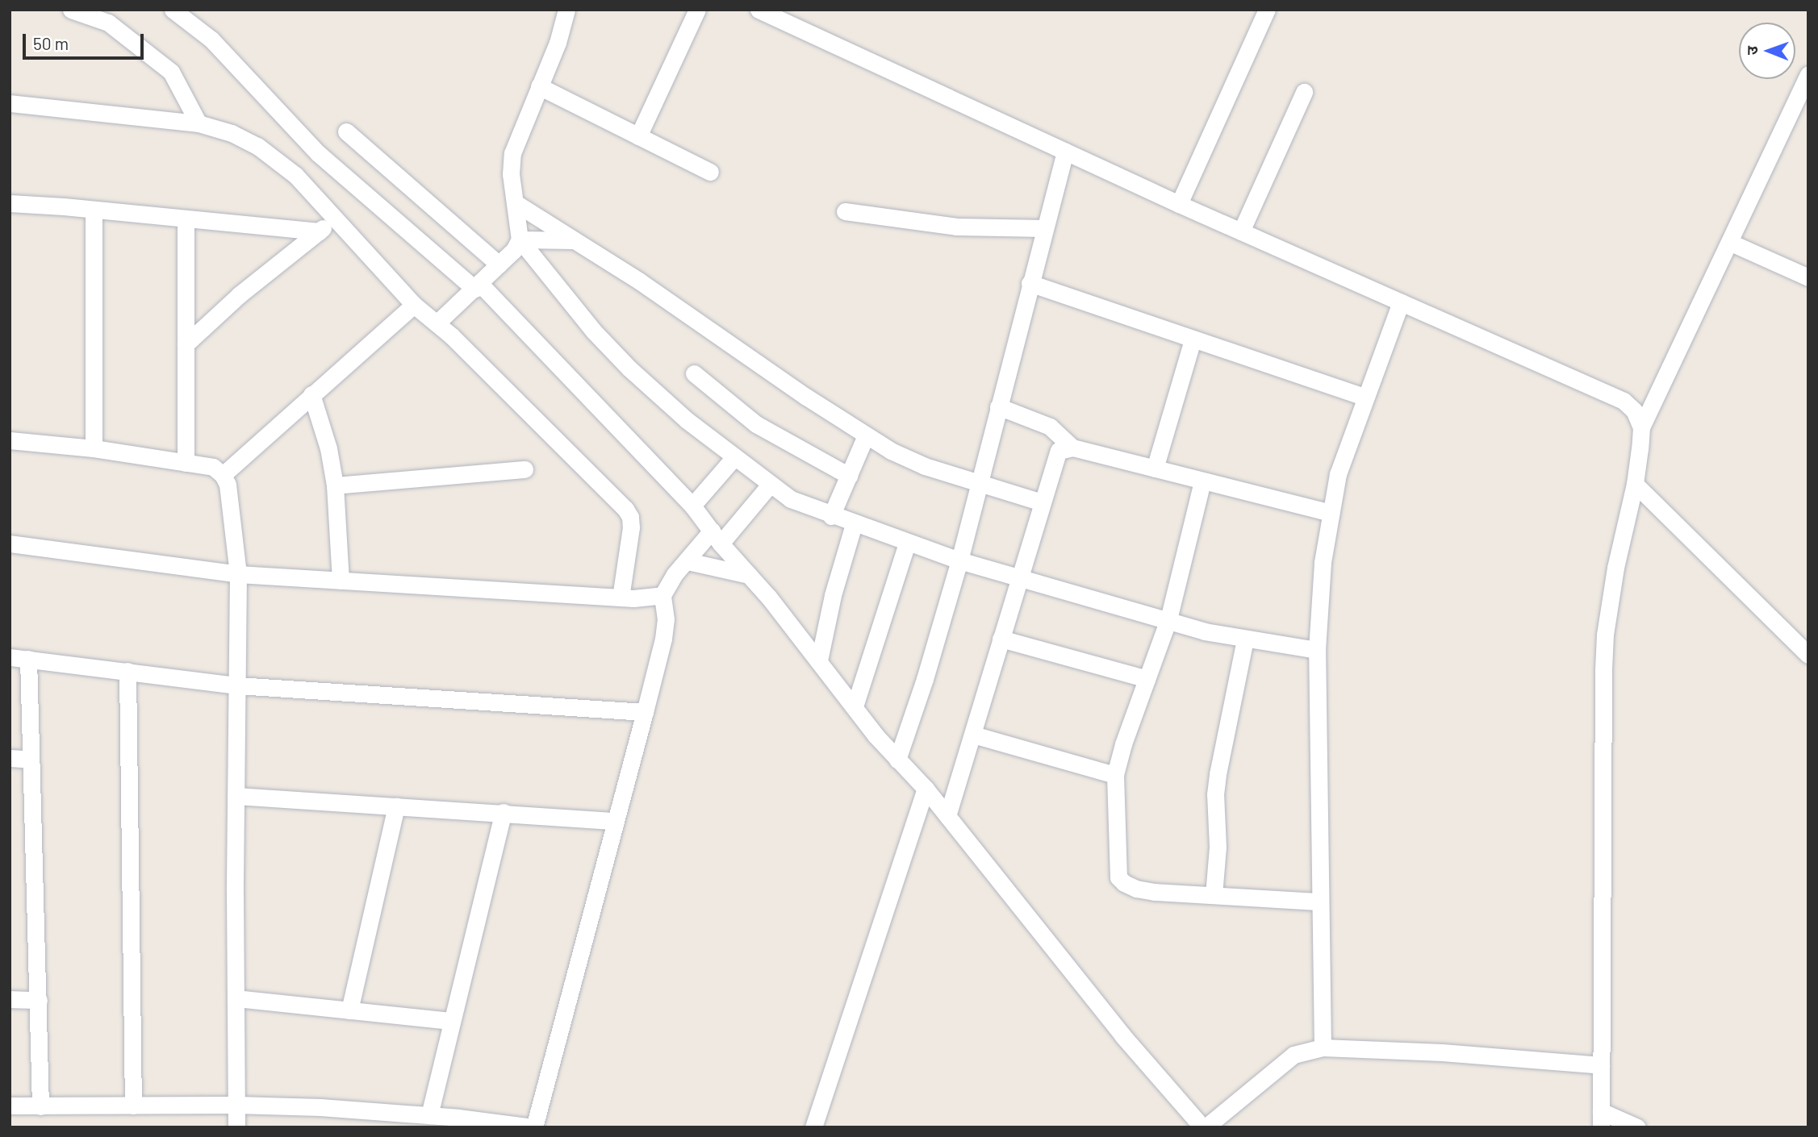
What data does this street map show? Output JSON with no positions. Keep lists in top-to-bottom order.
{
  "scale_bar": "50 m",
  "north": "left"
}
